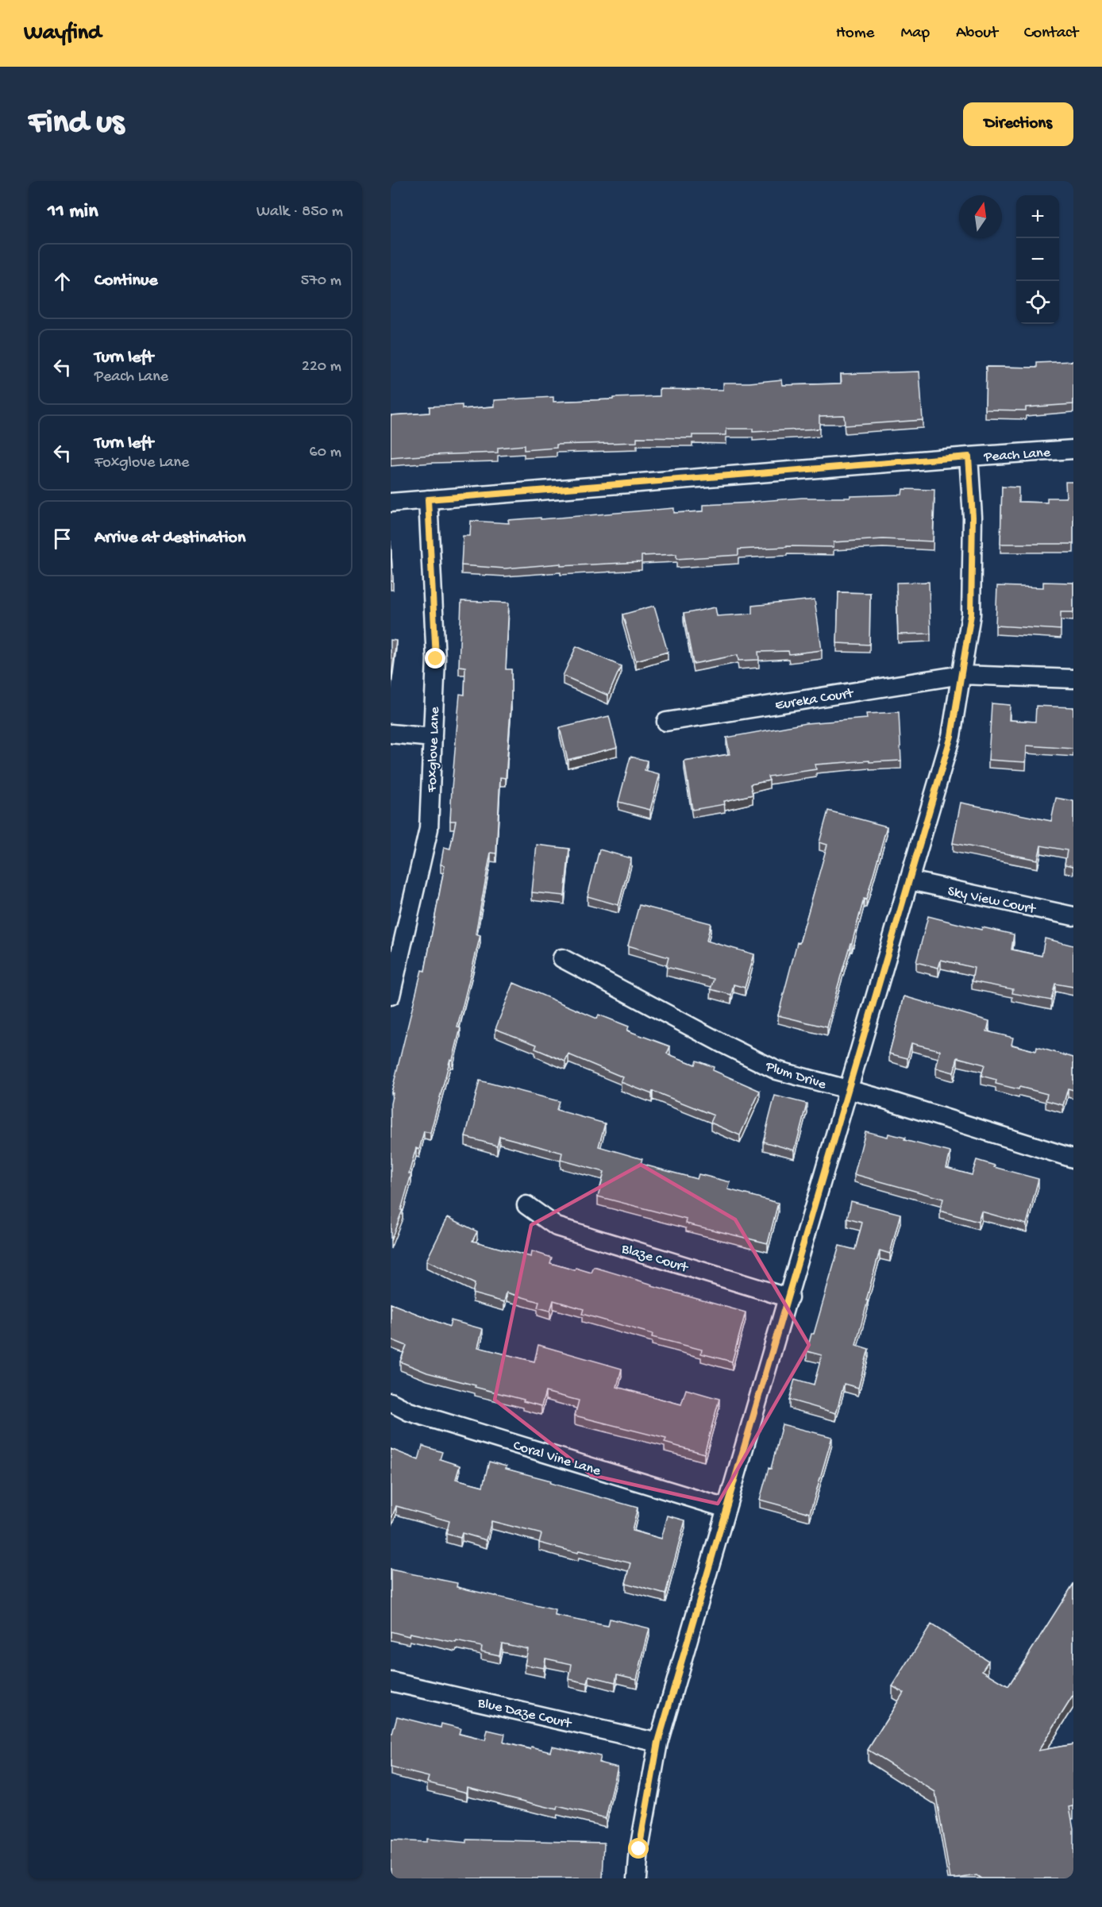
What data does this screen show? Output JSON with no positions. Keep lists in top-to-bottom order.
{
  "streets": {
    "street": [
      "Peach Lane",
      "Eureka Court",
      "Foxglove Lane",
      "Sky View Court",
      "Plum Drive",
      "Blaze Court",
      "Coral Vine Lane",
      "Blue Daze Court"
    ]
  },
  "crossings": [
    ["Peach Lane", "Foxglove Lane"]
  ],
  "north": "top",
  "page": {
    "header": "Wayfind",
    "nav": [
      "Home",
      "Map",
      "About",
      "Contact"
    ],
    "buttons": "Directions",
    "title": "Find us",
    "heading": ["11 min", "Walk · 850 m"],
    "map_buttons": ["+", "−"],
    "list": [
      ["Continue", "570 m"],
      ["Turn left", "Peach Lane", "220 m"],
      ["Turn left", "Foxglove Lane", "60 m"],
      "Arrive at destination"
    ]
  }
}
